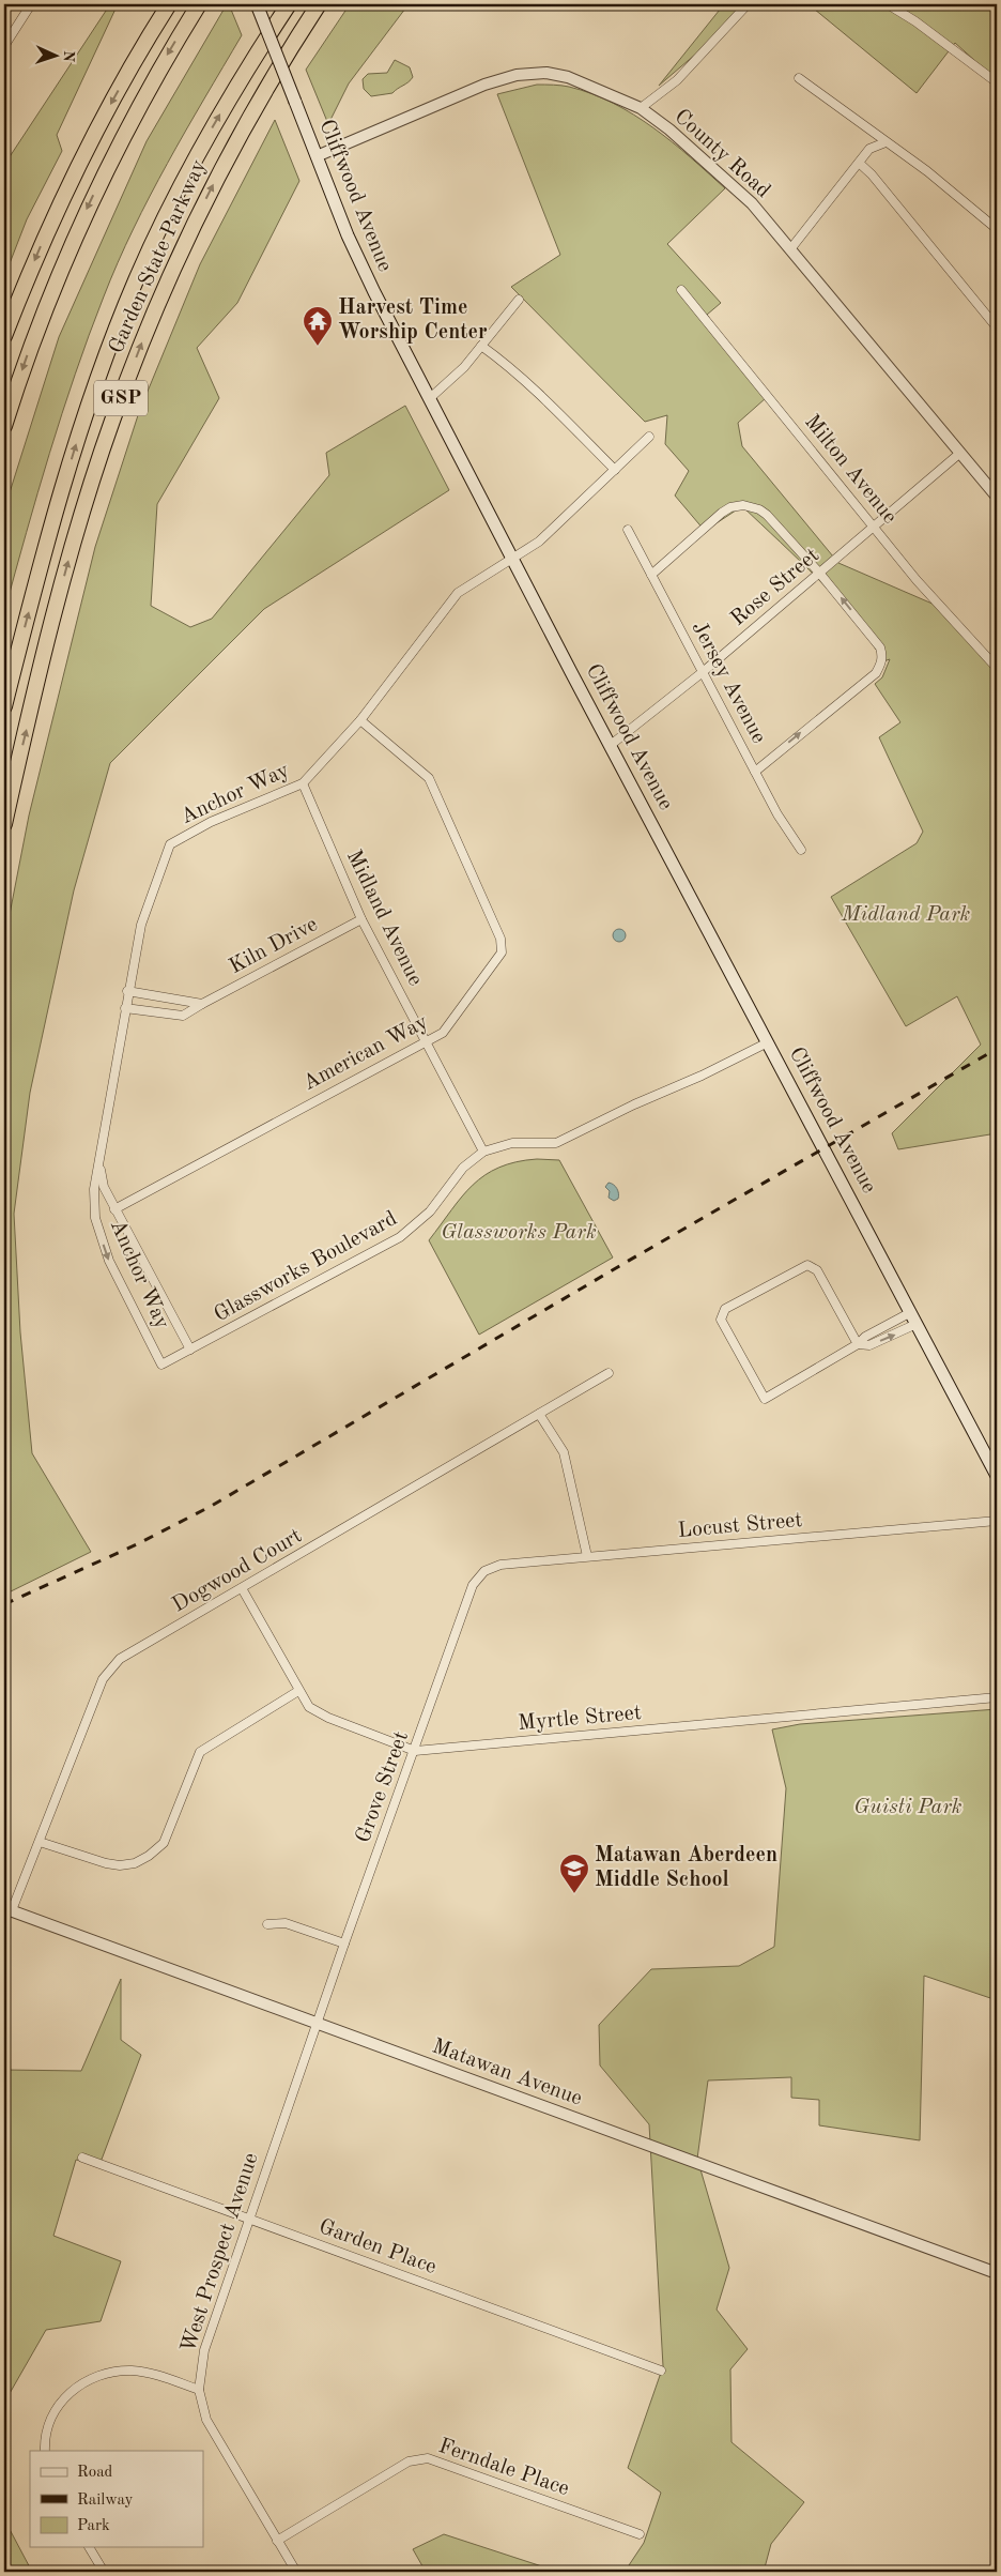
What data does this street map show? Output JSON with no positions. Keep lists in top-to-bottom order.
{
  "streets": {
    "highway": ["Garden State Parkway", "GSP"],
    "main road": ["Cliffwood Avenue"],
    "street": [
      "County Road",
      "Milton Avenue",
      "Rose Street",
      "Jersey Avenue",
      "Anchor Way",
      "Midland Avenue",
      "Kiln Drive",
      "American Way",
      "Glassworks Boulevard",
      "Locust Street",
      "Dogwood Court",
      "Myrtle Street",
      "Grove Street",
      "Matawan Avenue",
      "Garden Place",
      "West Prospect Avenue",
      "Ferndale Place"
    ]
  },
  "crossings": [
    ["County Road", "Cliffwood Avenue"],
    ["County Road", "Rose Street"],
    ["Cliffwood Avenue", "Rose Street"],
    ["Cliffwood Avenue", "Anchor Way"],
    ["Cliffwood Avenue", "Glassworks Boulevard"],
    ["Milton Avenue", "Rose Street"],
    ["Rose Street", "Jersey Avenue"],
    ["Anchor Way", "Midland Avenue"],
    ["Anchor Way", "Kiln Drive"],
    ["Anchor Way", "American Way"],
    ["Anchor Way", "Glassworks Boulevard"],
    ["Midland Avenue", "Kiln Drive"],
    ["Midland Avenue", "American Way"],
    ["Midland Avenue", "Glassworks Boulevard"],
    ["Locust Street", "Grove Street"],
    ["Dogwood Court", "Myrtle Street"],
    ["Dogwood Court", "Matawan Avenue"],
    ["Myrtle Street", "Grove Street"],
    ["Grove Street", "Matawan Avenue"],
    ["Grove Street", "West Prospect Avenue"],
    ["Matawan Avenue", "West Prospect Avenue"],
    ["Garden Place", "West Prospect Avenue"],
    ["West Prospect Avenue", "Ferndale Place"]
  ],
  "parks": ["Midland Park", "Glassworks Park", "Guisti Park"],
  "places": {
    "temple": ["Harvest Time Worship Center"],
    "school or university": ["Matawan Aberdeen Middle School"]
  },
  "legend": ["Road", "Railway", "Park"],
  "north": "right"
}
